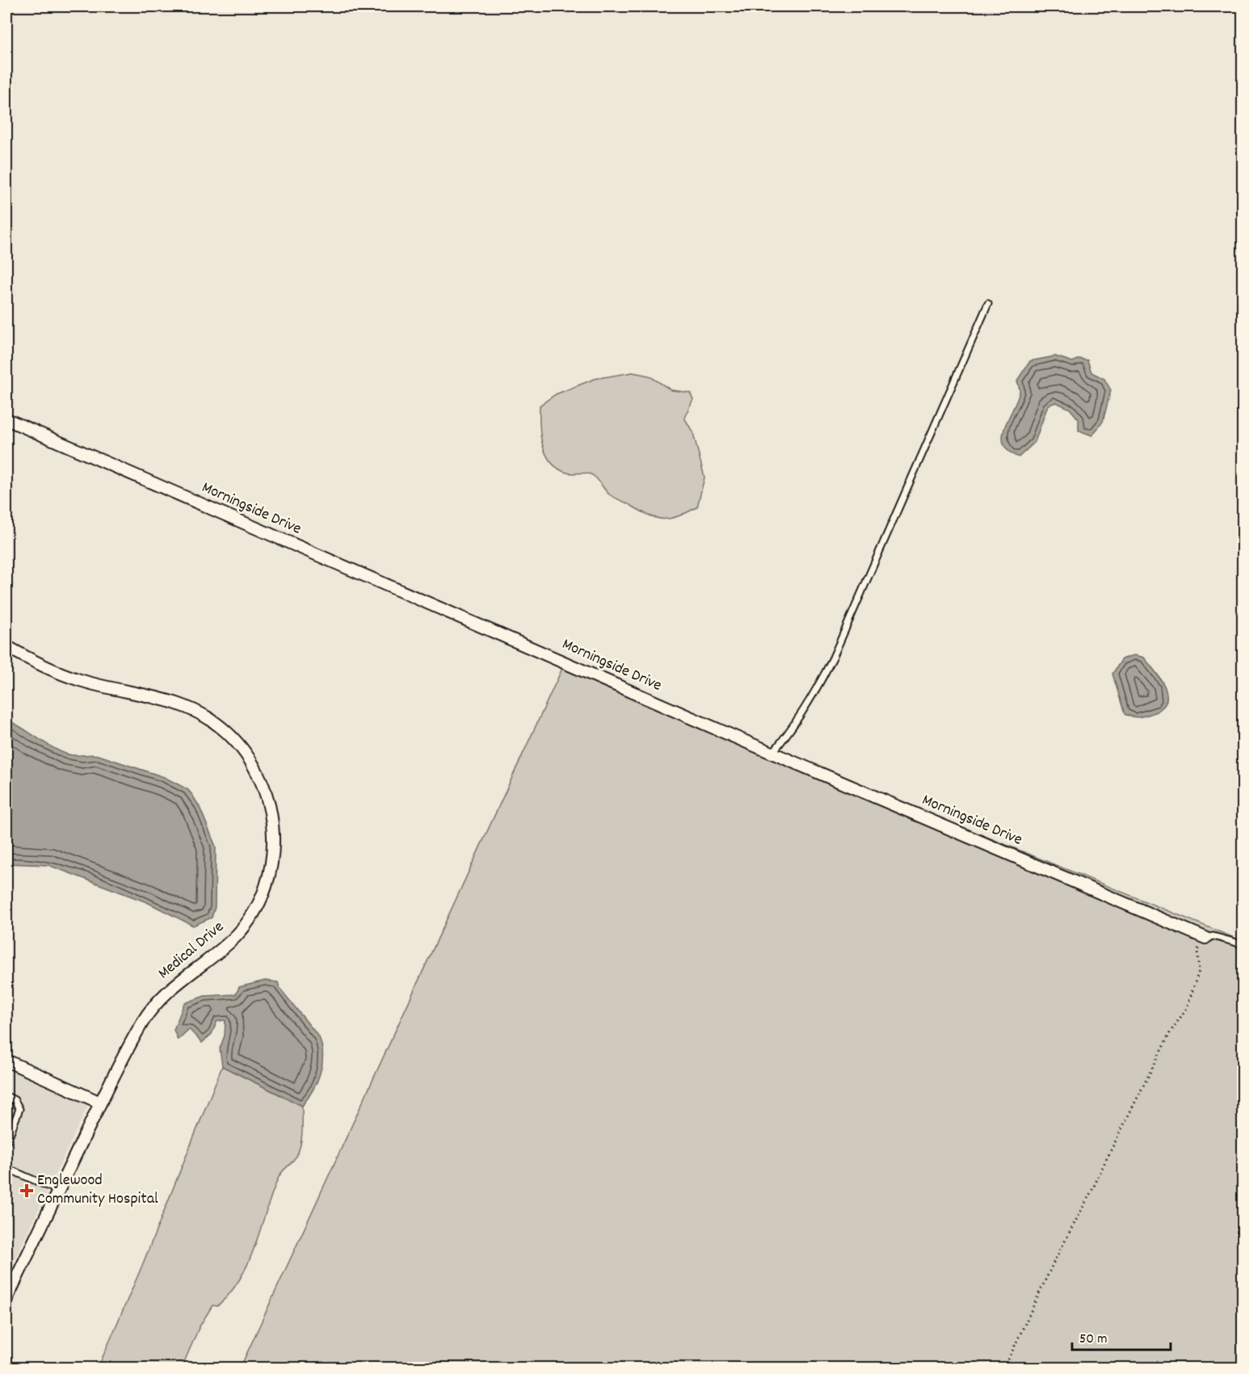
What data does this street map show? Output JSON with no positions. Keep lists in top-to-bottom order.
{
  "streets": {
    "street": ["Morningside Drive", "Medical Drive"]
  },
  "places": {
    "health": ["Englewood Community Hospital"]
  },
  "scale_bar": "50 m"
}
